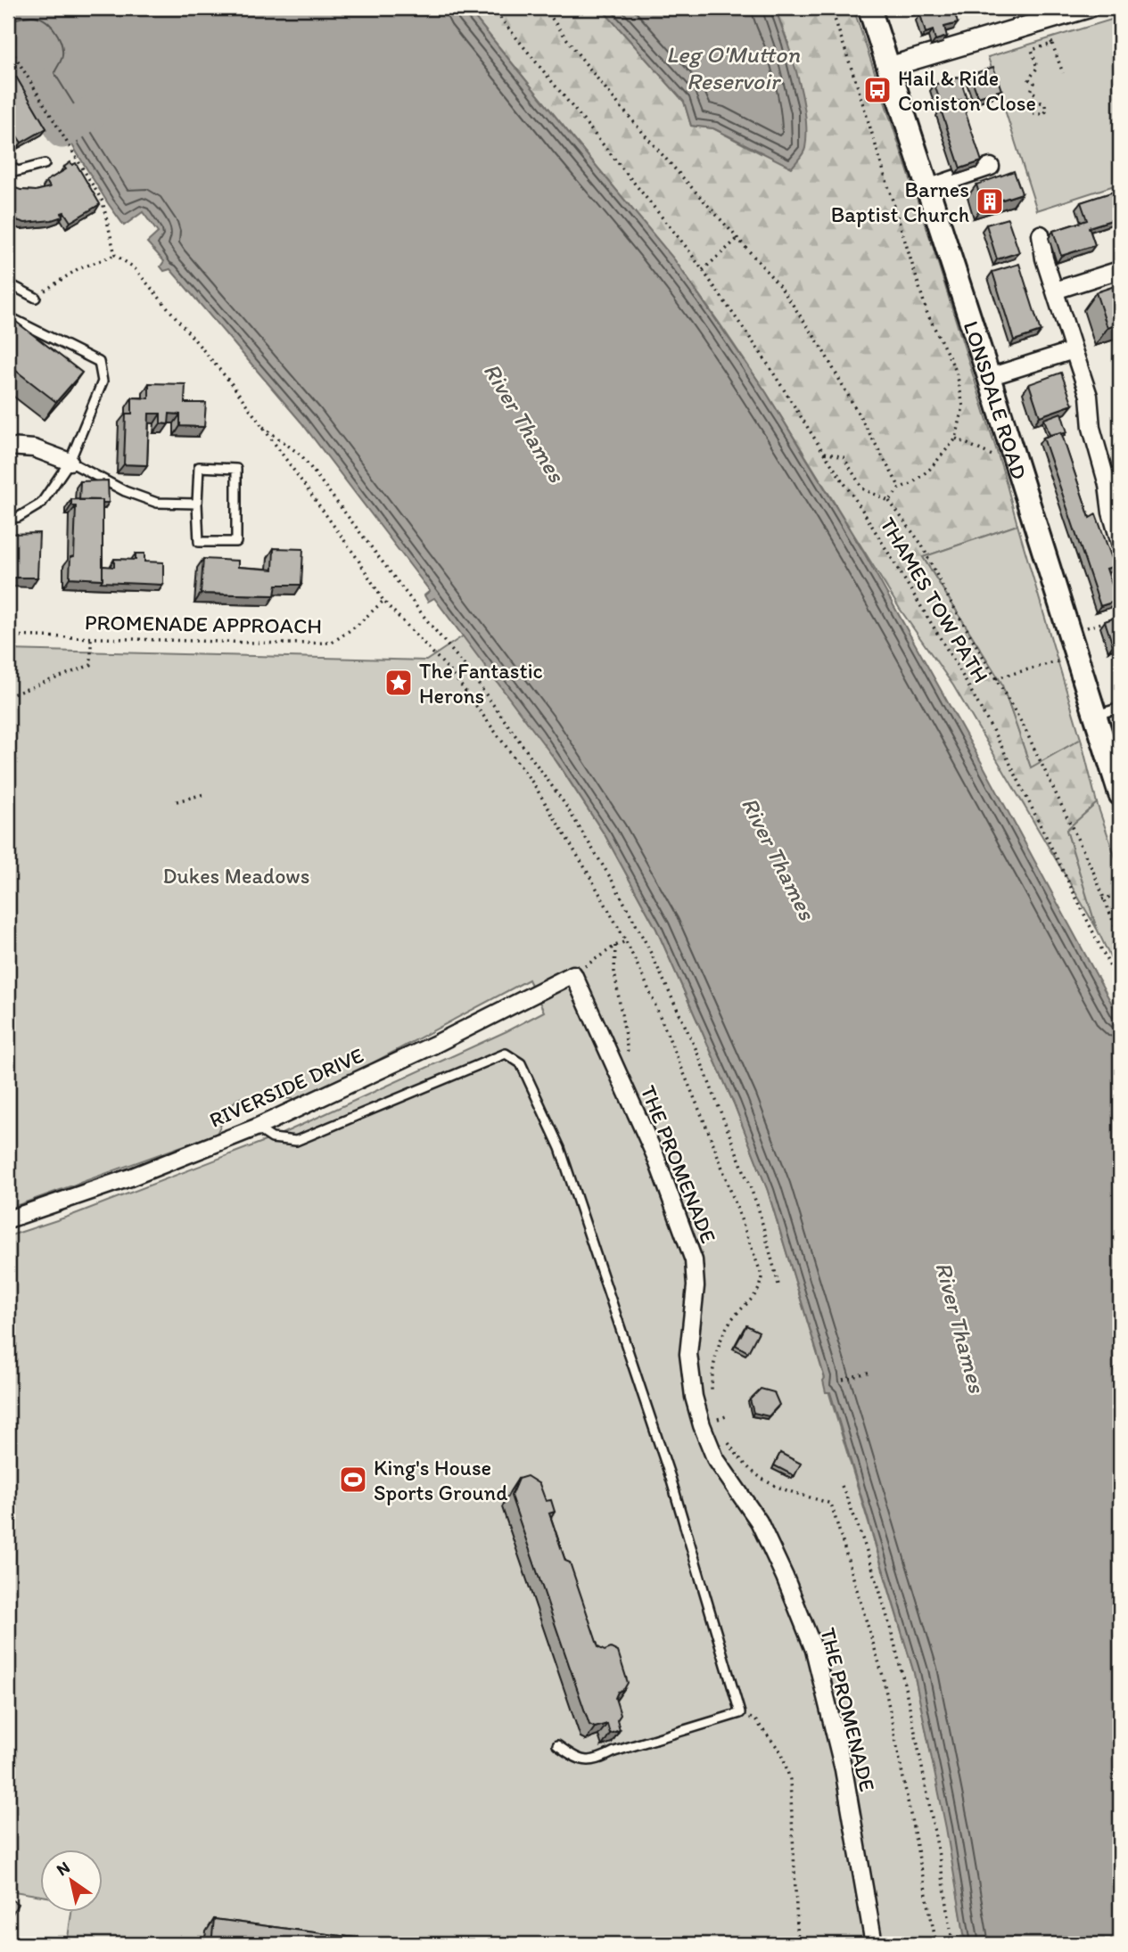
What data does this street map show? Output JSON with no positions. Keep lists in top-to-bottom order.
{
  "streets": {
    "main road": ["LONSDALE ROAD"],
    "street": ["RIVERSIDE DRIVE", "THE PROMENADE"],
    "path": ["THAMES TOW PATH", "PROMENADE APPROACH"]
  },
  "crossings": [
    ["RIVERSIDE DRIVE", "THE PROMENADE"]
  ],
  "water": ["Leg O'Mutton Reservoir", "River Thames"],
  "parks": ["Dukes Meadows"],
  "places": {
    "bus stop": ["Hail & Ride Coniston Close"],
    "building": ["Barnes Baptist Church"],
    "place": ["The Fantastic Herons"],
    "sports": ["King's House Sports Ground"]
  },
  "north": "top left"
}
